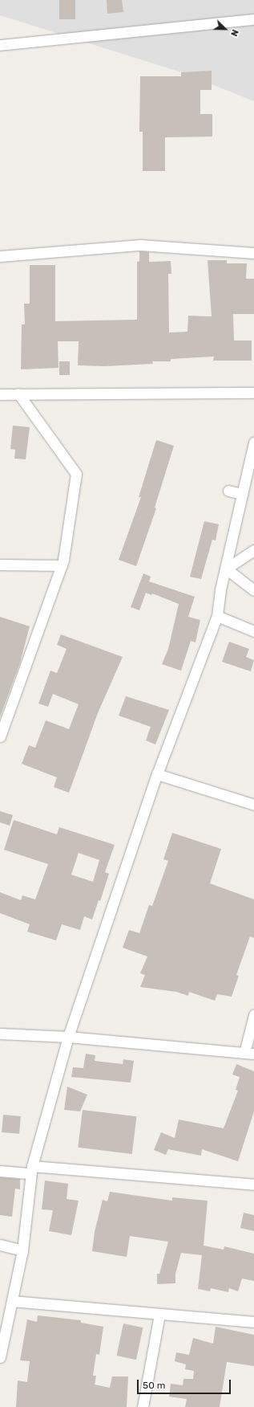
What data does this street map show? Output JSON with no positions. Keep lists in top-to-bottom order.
{
  "scale_bar": "50 m",
  "north": "bottom right"
}
